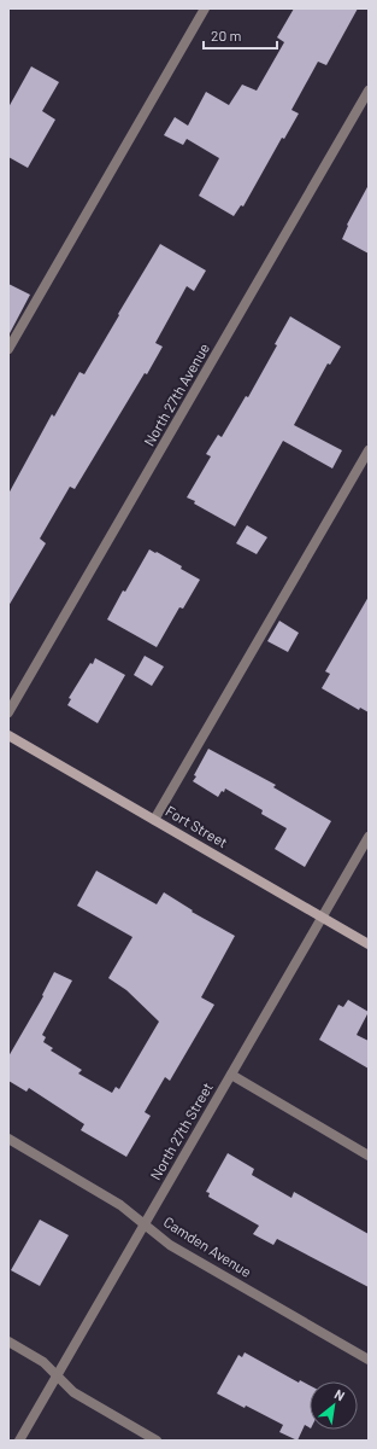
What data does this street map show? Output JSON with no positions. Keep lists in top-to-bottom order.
{
  "streets": {
    "street": [
      "North 27th Avenue",
      "Fort Street",
      "North 27th Street",
      "Camden Avenue"
    ]
  },
  "crossings": [
    ["Fort Street", "North 27th Street"],
    ["North 27th Street", "Camden Avenue"]
  ],
  "scale_bar": "20 m",
  "north": "top right"
}
